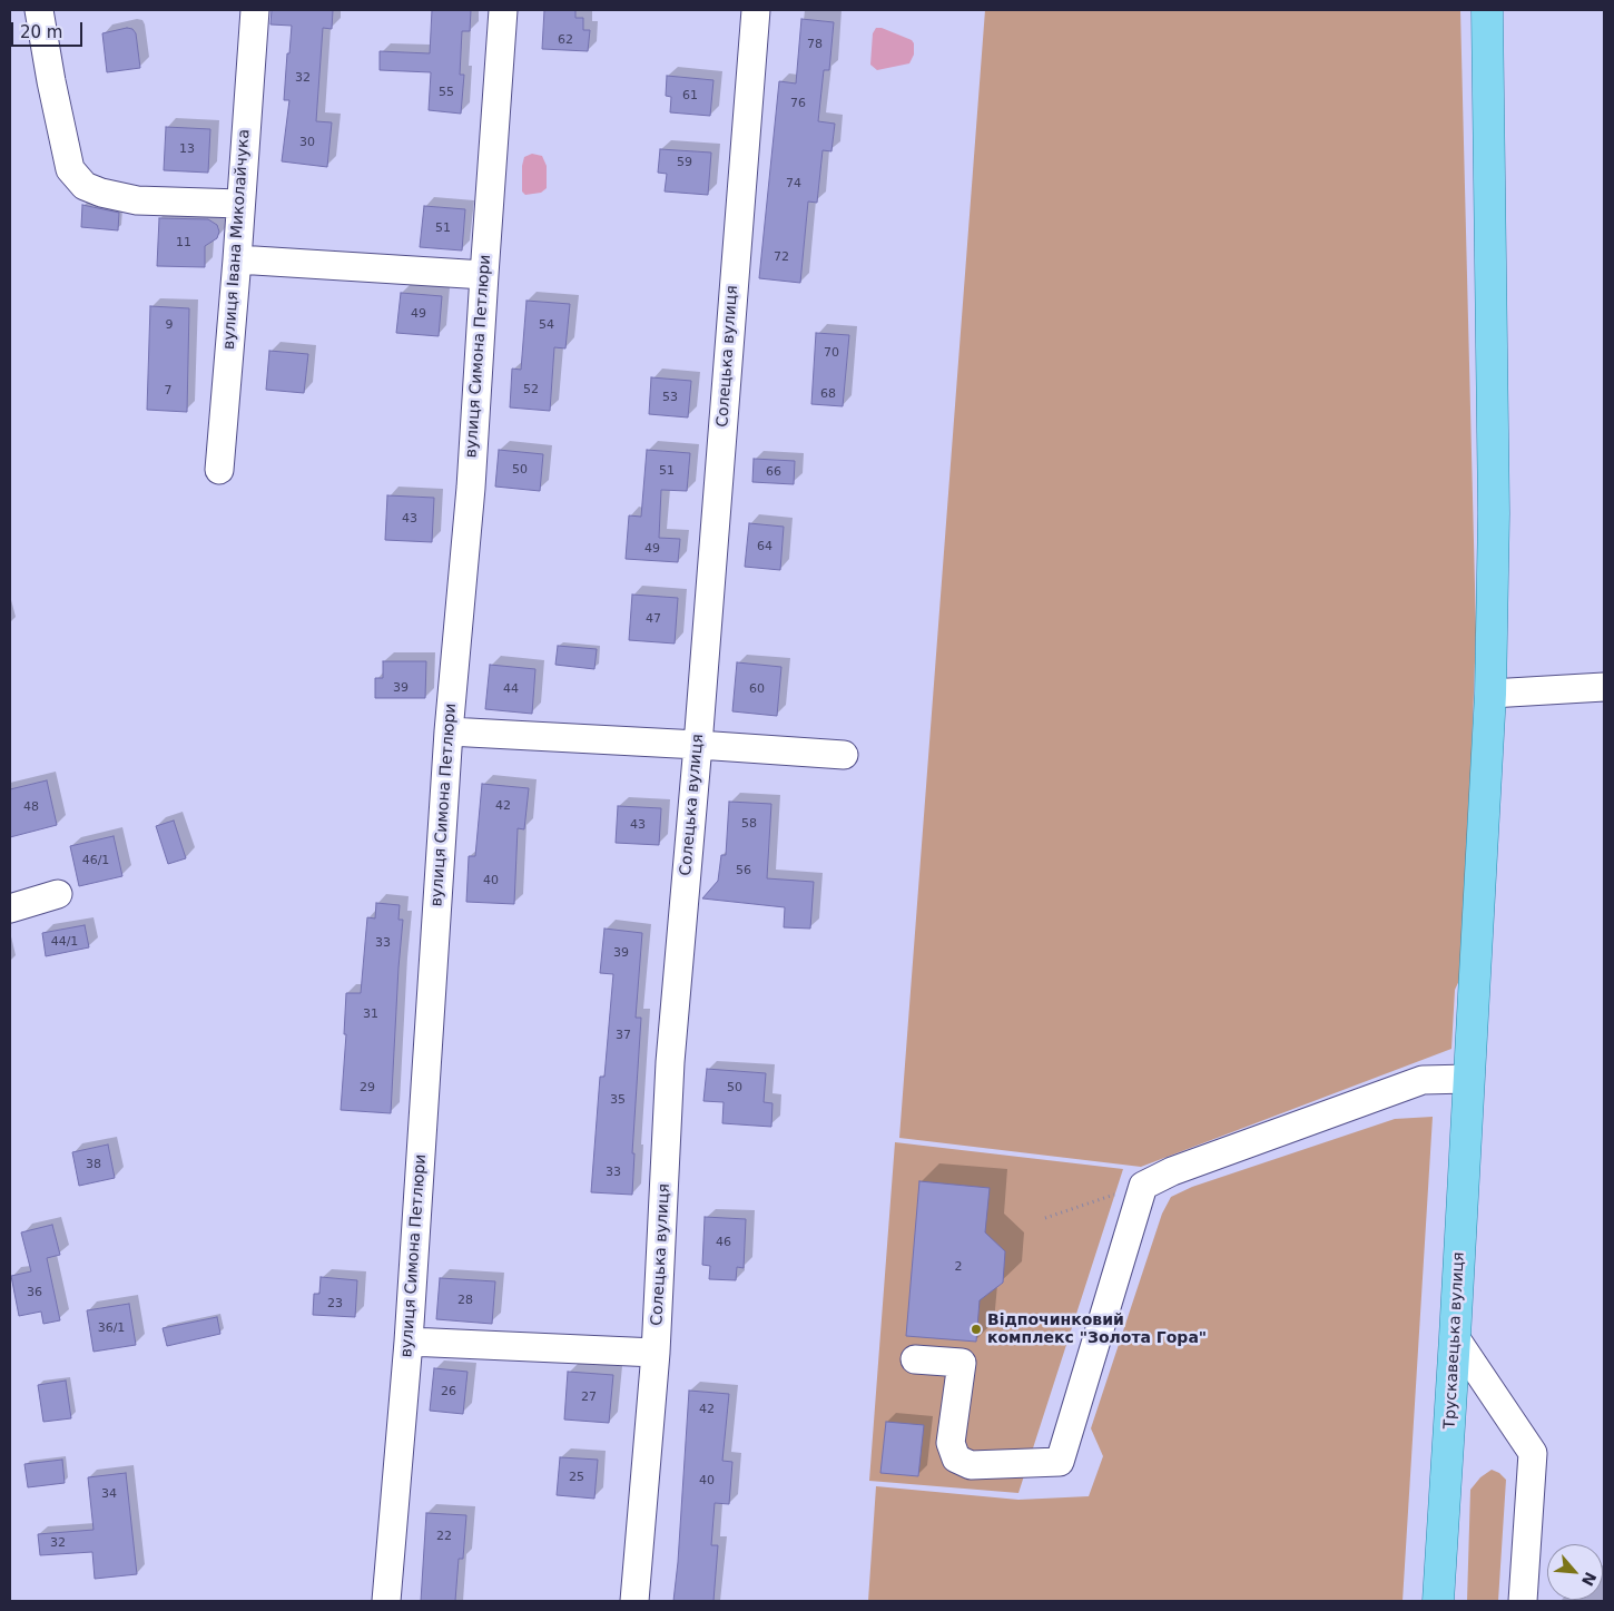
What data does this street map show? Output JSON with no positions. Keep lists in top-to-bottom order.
{
  "streets": {
    "main road": ["Трускавецька вулиця"],
    "street": ["вулиця Івана Миколайчука", "вулиця Симона Петлюри", "Солецька вулиця"]
  },
  "places": ["Відпочинковий комплекс \"Золота Гора\""],
  "house_numbers": [
    "62",
    "78",
    "32",
    "55",
    "61",
    "76",
    "30",
    "13",
    "59",
    "74",
    "51",
    "11",
    "72",
    "49",
    "9",
    "54",
    "70",
    "52",
    "7",
    "68",
    "53",
    "50",
    "51",
    "66",
    "43",
    "64",
    "49",
    "47",
    "39",
    "44",
    "60",
    "42",
    "48",
    "58",
    "43",
    "46/1",
    "56",
    "40",
    "44/1",
    "33",
    "39",
    "31",
    "37",
    "29",
    "50",
    "35",
    "38",
    "33",
    "46",
    "2",
    "36",
    "28",
    "23",
    "36/1",
    "26",
    "27",
    "42",
    "25",
    "40",
    "34",
    "22",
    "32"
  ],
  "scale_bar": "20 m",
  "north": "bottom right"
}
